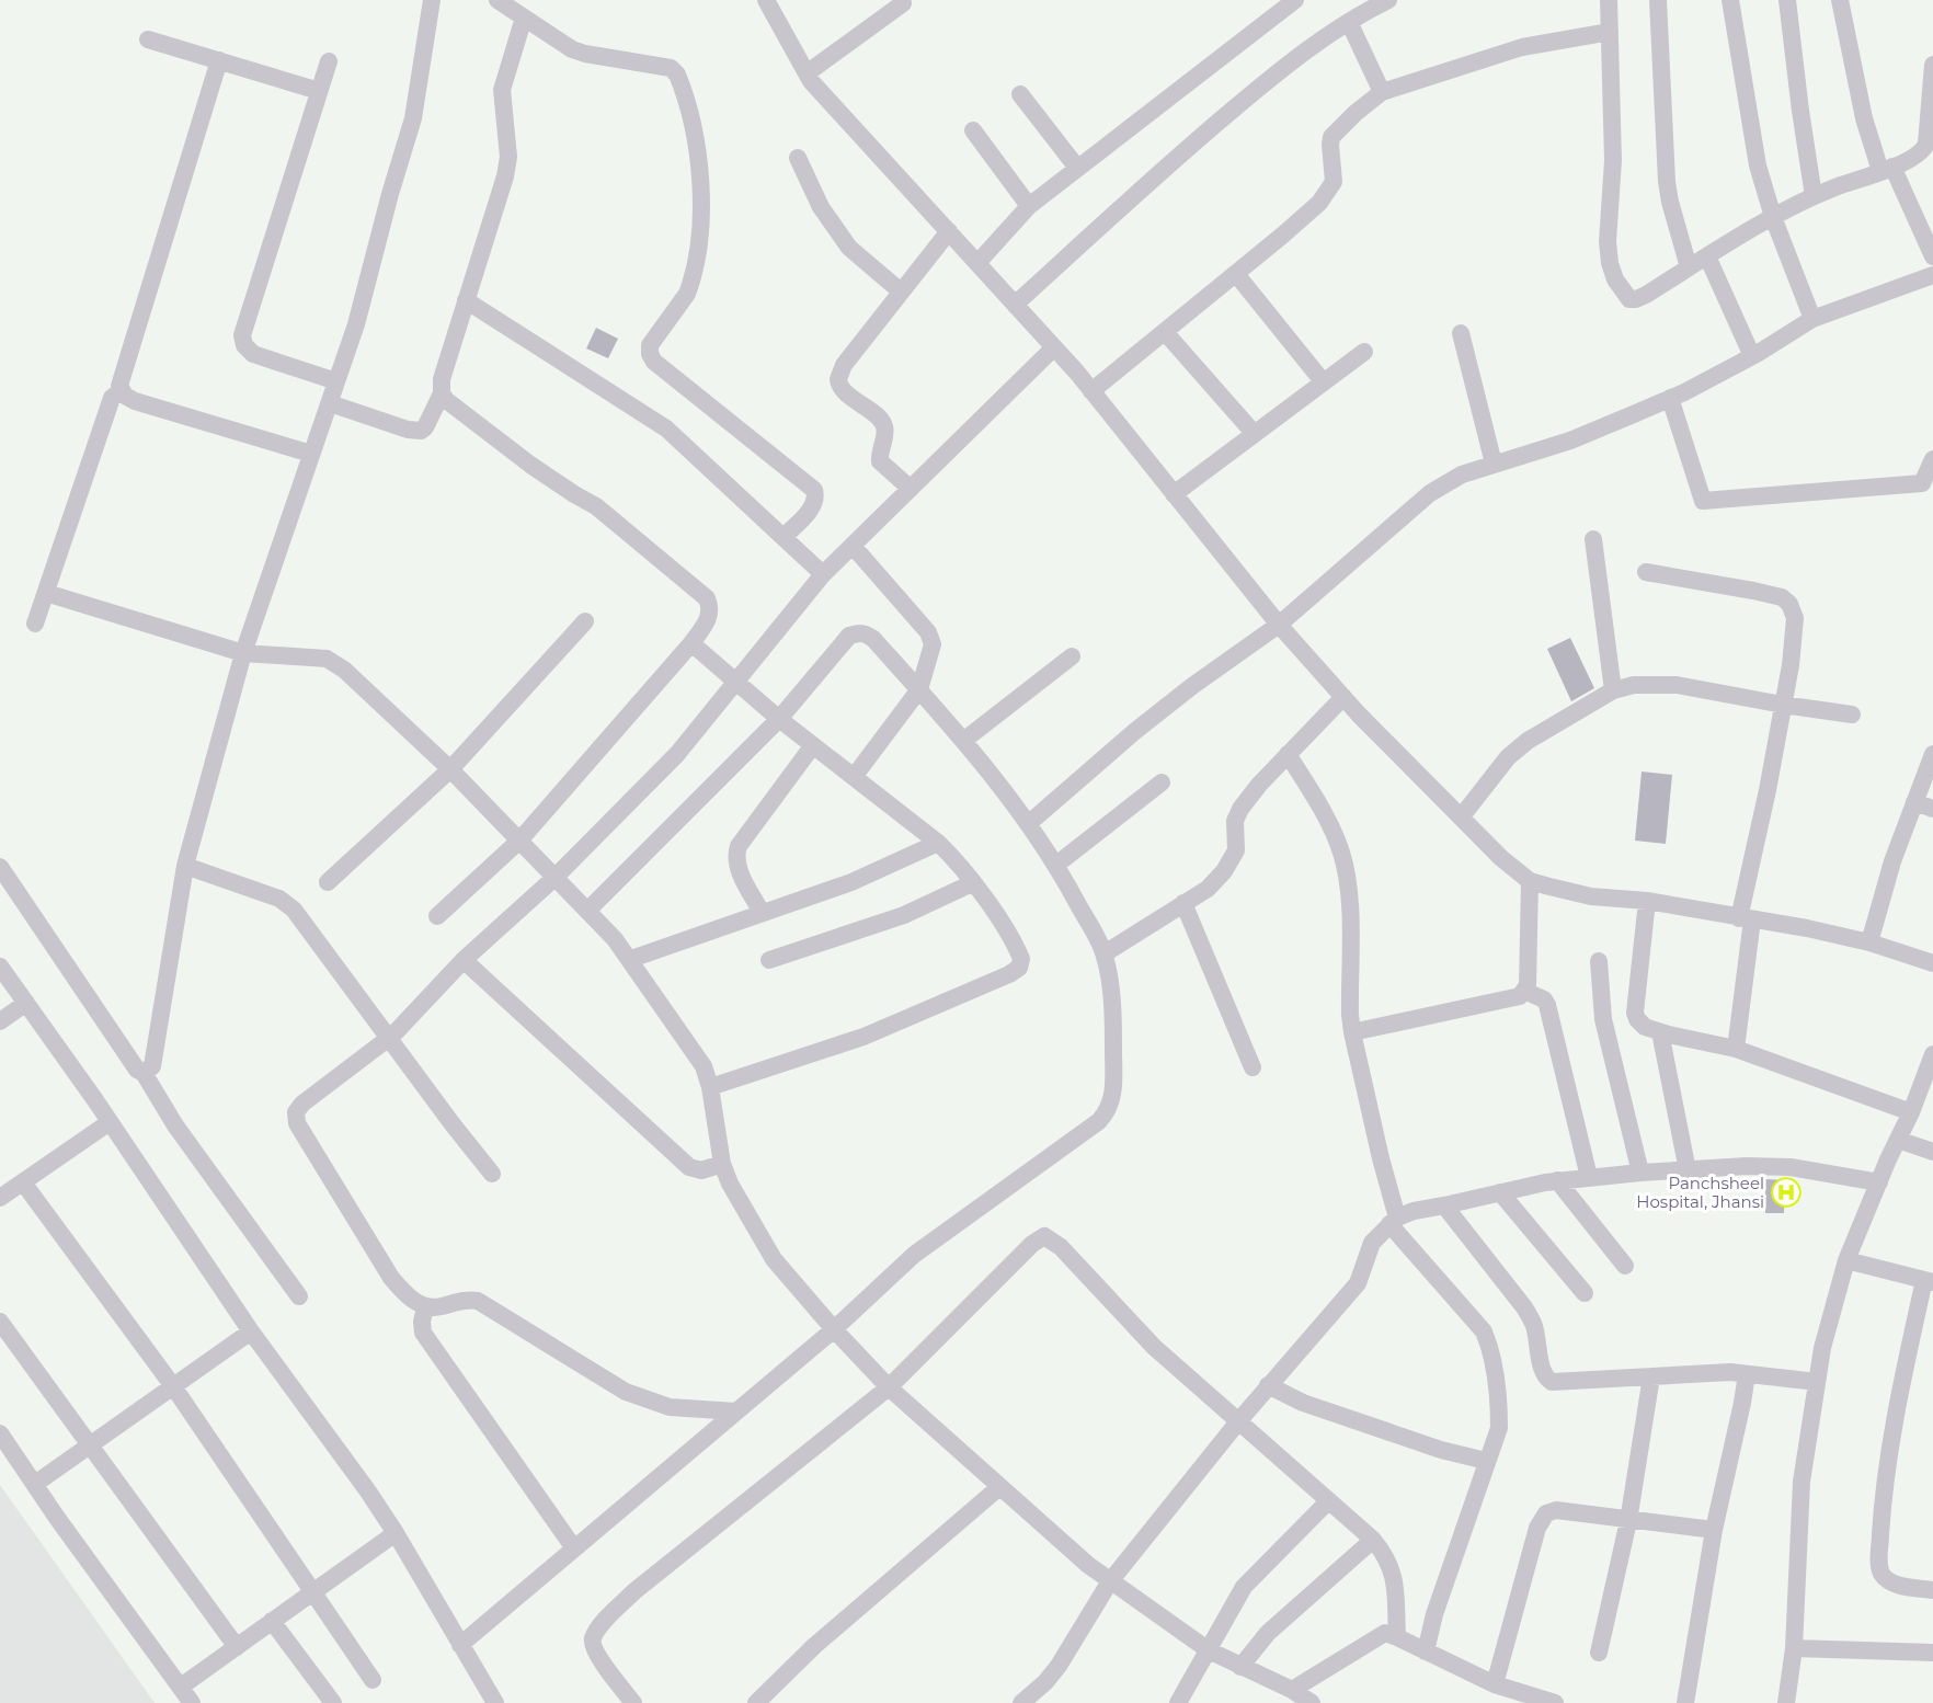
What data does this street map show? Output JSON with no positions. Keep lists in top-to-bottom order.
{
  "places": {
    "hospital": ["Panchsheel Hospital, Jhansi"]
  }
}
